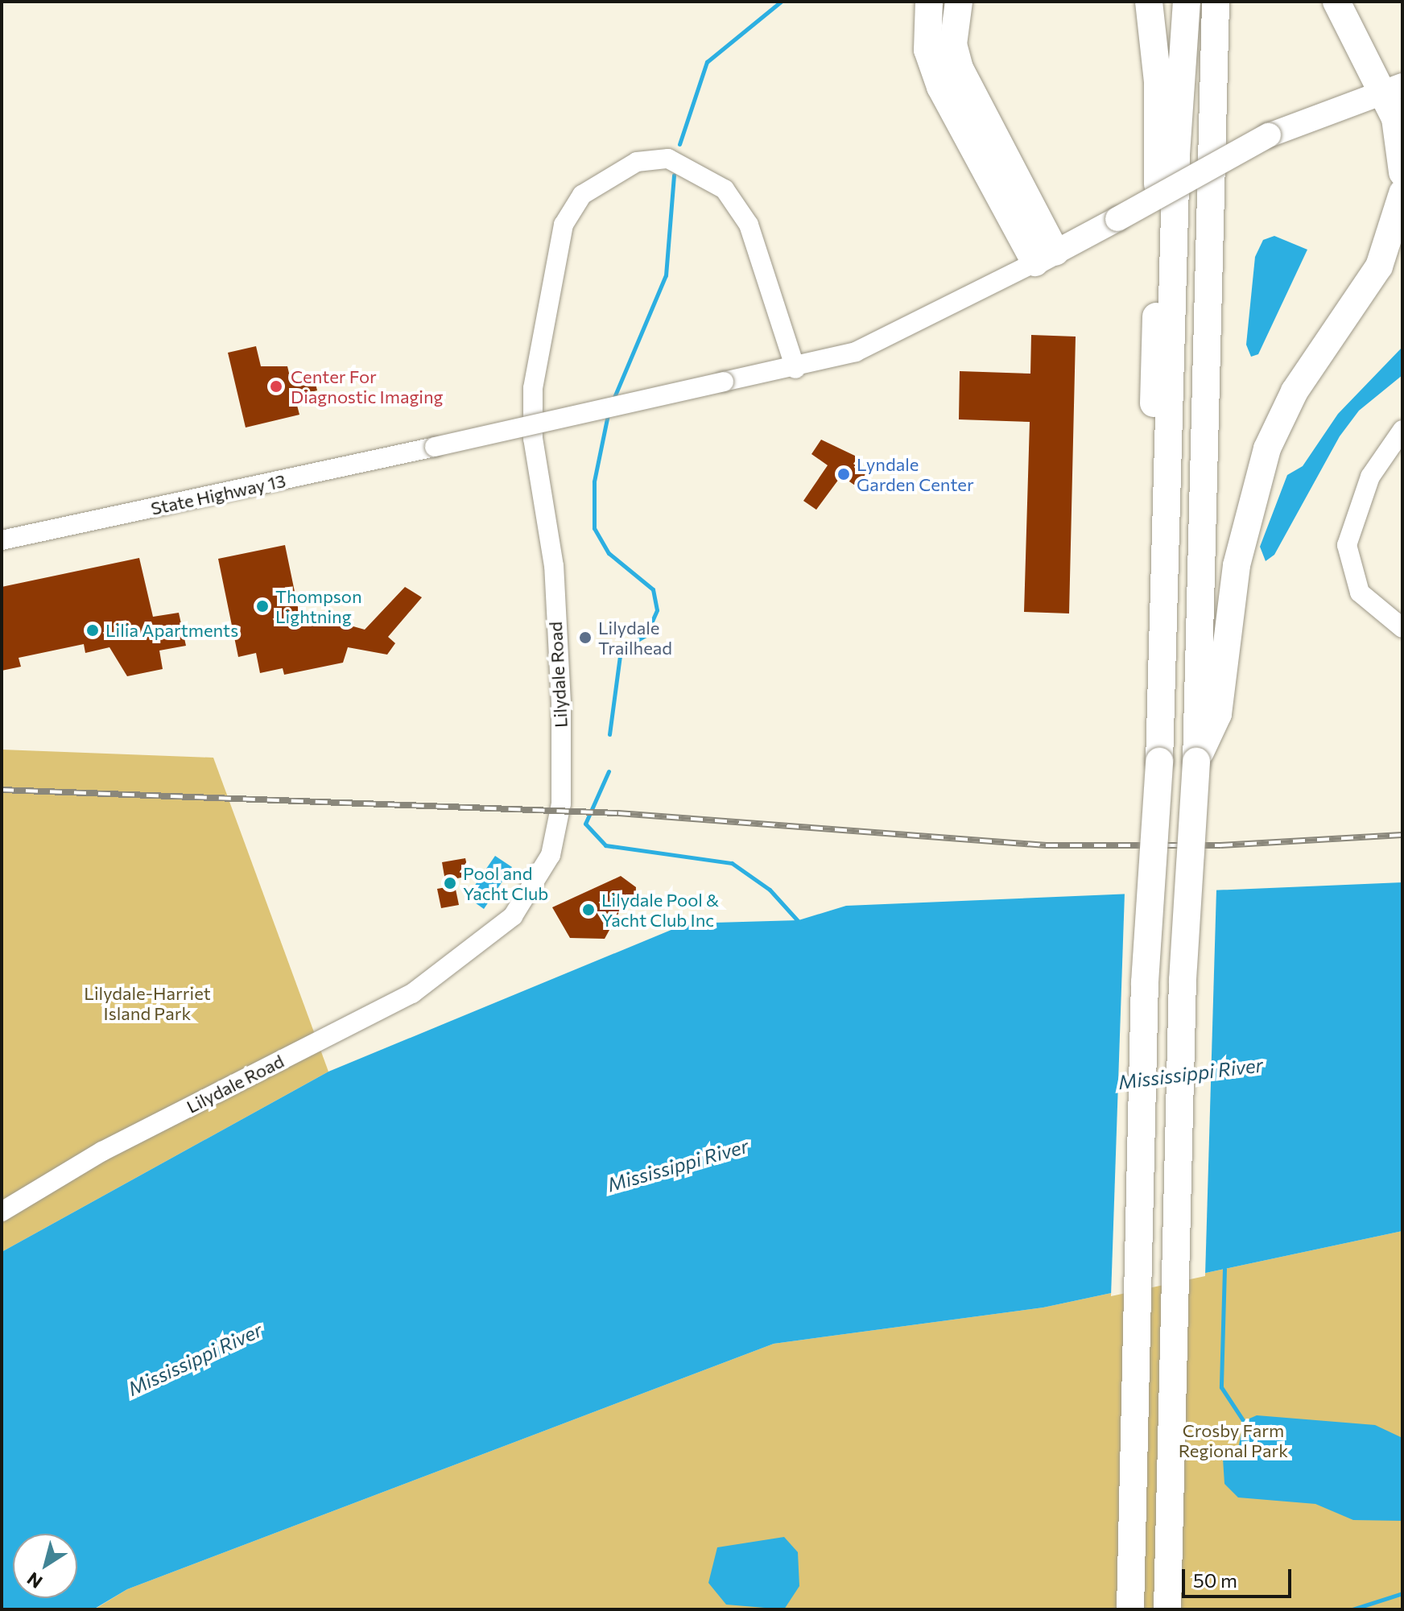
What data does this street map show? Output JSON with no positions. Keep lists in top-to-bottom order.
{
  "streets": {
    "street": ["State Highway 13", "Lilydale Road"]
  },
  "crossings": [
    ["State Highway 13", "Lilydale Road"]
  ],
  "water": ["Mississippi River"],
  "parks": ["Lilydale-Harriet Island Park", "Crosby Farm Regional Park"],
  "places": [
    "Center For Diagnostic Imaging",
    "Lyndale Garden Center",
    "Thompson Lightning",
    "Lilia Apartments",
    "Lilydale Trailhead",
    "Pool and Yacht Club",
    "Lilydale Pool & Yacht Club Inc"
  ],
  "scale_bar": "50 m",
  "north": "bottom left"
}
